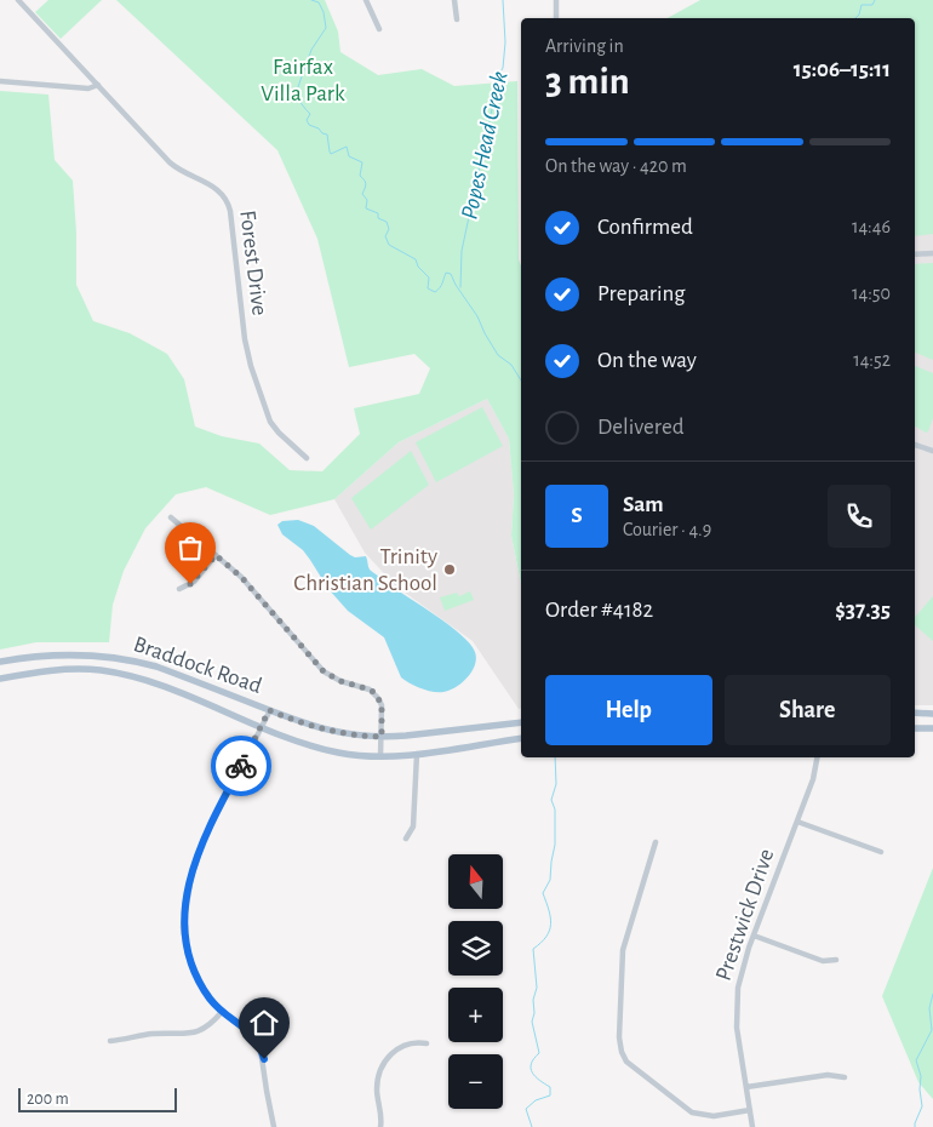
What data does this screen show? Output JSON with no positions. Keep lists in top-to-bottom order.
{
  "streets": {
    "main road": ["Braddock Road"],
    "street": ["Forest Drive", "Prestwick Drive"]
  },
  "water": ["Popes Head Creek"],
  "parks": ["Fairfax Villa Park"],
  "places": ["Trinity Christian School"],
  "scale_bar": "200 m",
  "north": "top",
  "page": {
    "heading": ["3 min", "Arriving in", "15:06–15:11"],
    "panel": [
      "Sam",
      "Courier · 4.9",
      "Order #4182",
      "$37.35"
    ],
    "bar": "On the way · 420 m",
    "list": [
      ["Confirmed", "14:46"],
      ["Preparing", "14:50"],
      ["On the way", "14:52"],
      "Delivered"
    ],
    "round": "S",
    "buttons": ["Help", "Share"],
    "map_buttons": ["+", "−"],
    "scale": "200 m"
  }
}
